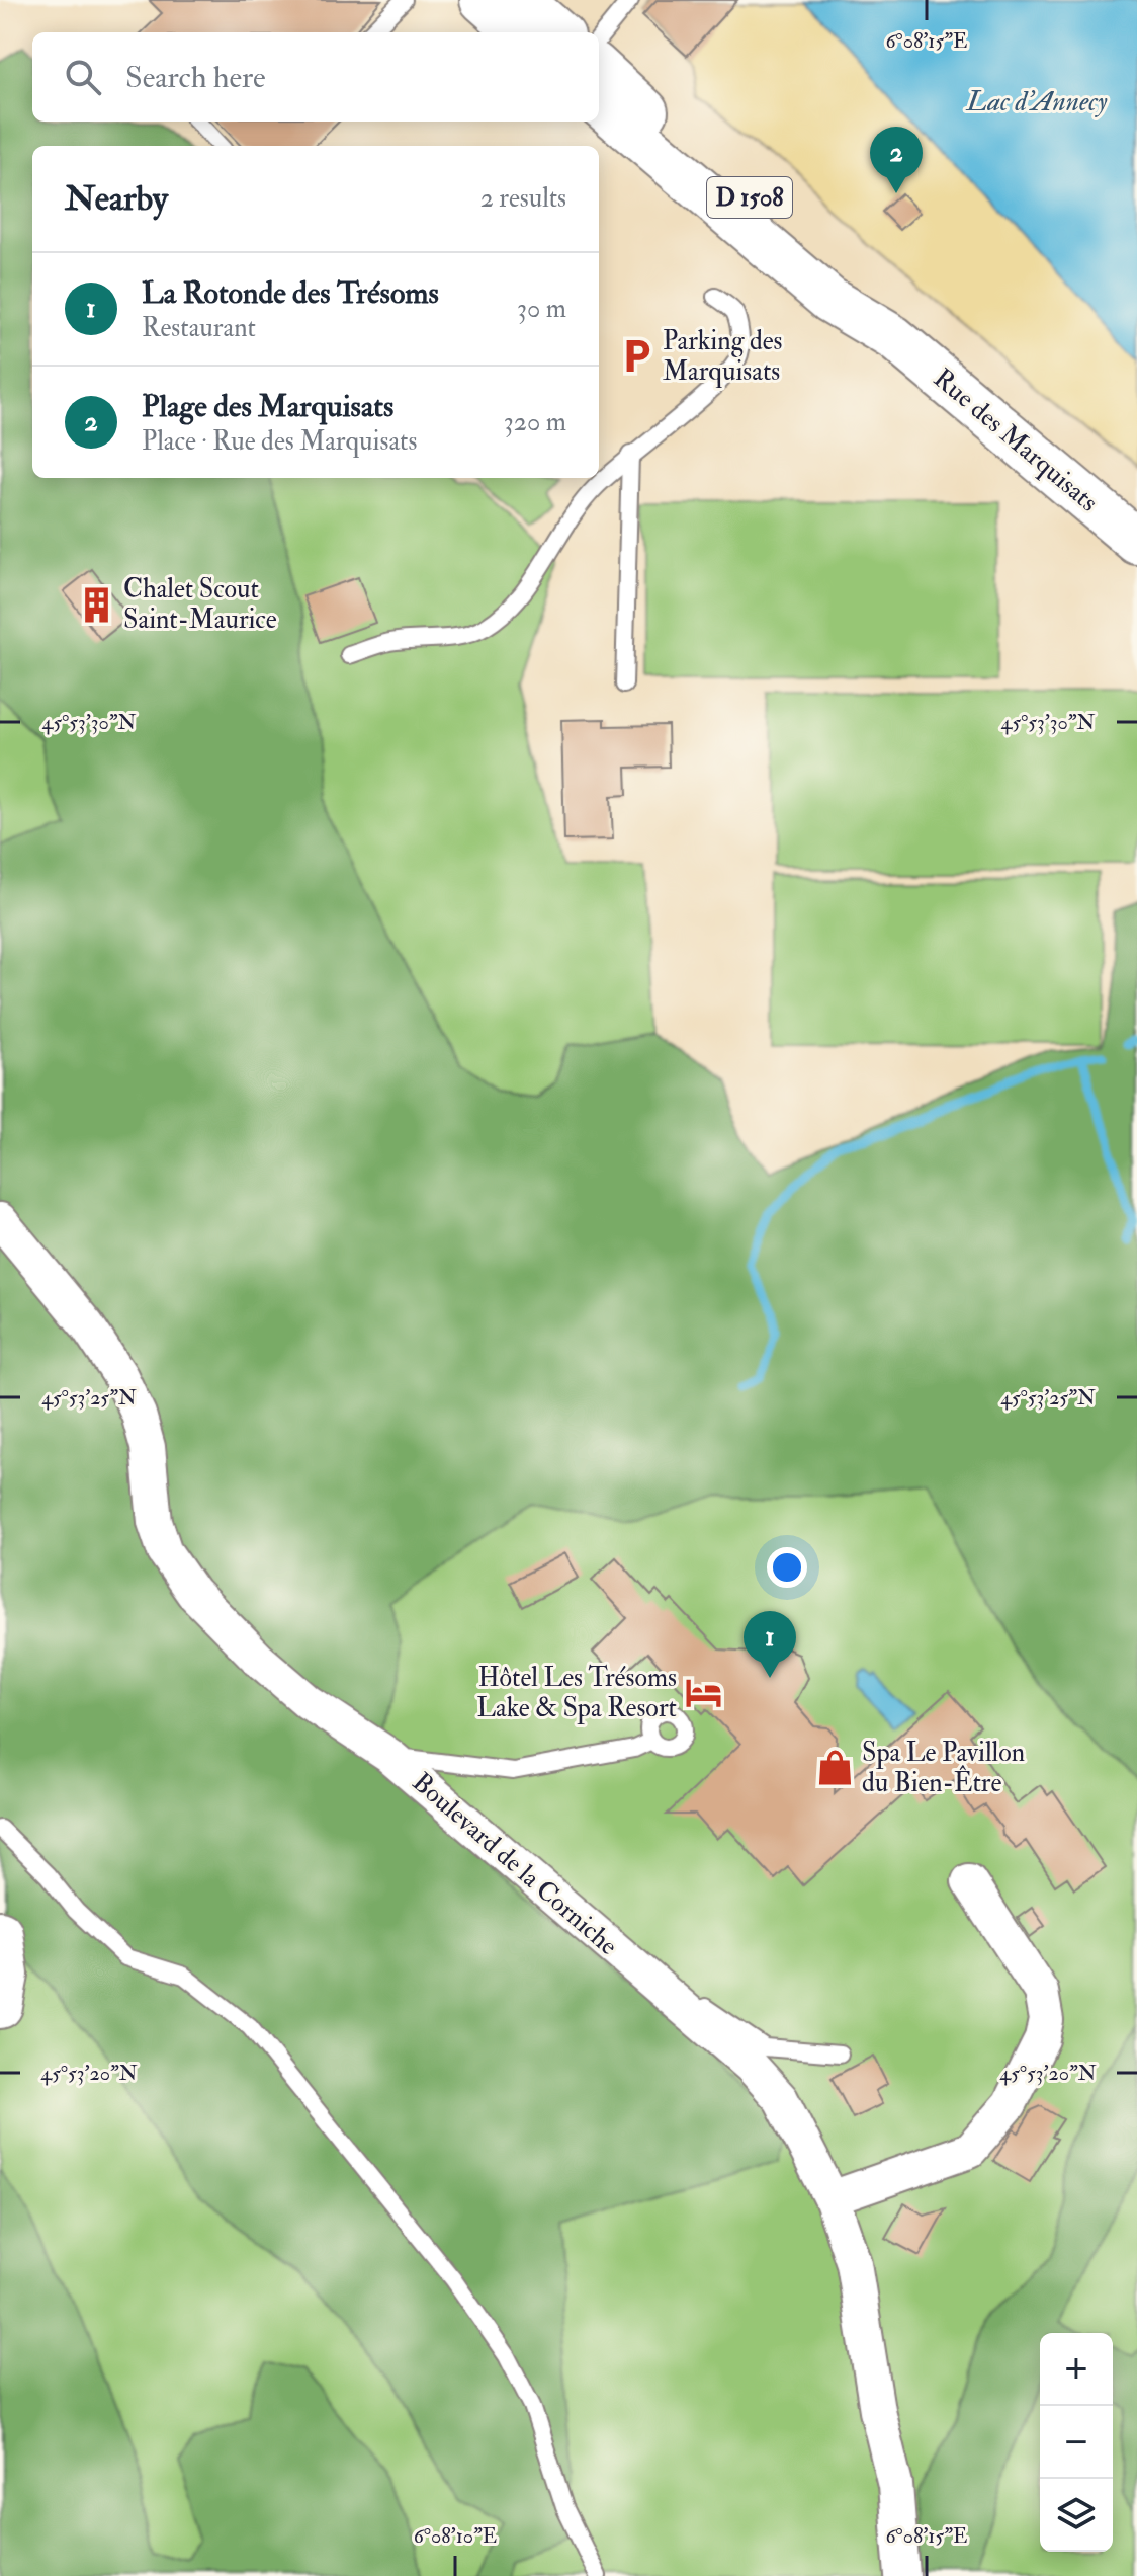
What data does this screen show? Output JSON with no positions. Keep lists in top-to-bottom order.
{
  "streets": {
    "main road": ["D 1508", "Rue des Marquisats"],
    "street": ["Boulevard de la Corniche"]
  },
  "water": ["Lac d'Annecy"],
  "places": {
    "parking": ["Parking des Marquisats"],
    "building": ["Chalet Scout Saint-Maurice"],
    "hotel": ["Hôtel Les Trésoms Lake & Spa Resort"],
    "shop": ["Spa Le Pavillon du Bien-Être"]
  },
  "page": {
    "search": "Search here",
    "pins": ["2", "1"],
    "heading": ["Nearby", "2 results"],
    "list": [
      {
        "mark": "1",
        "name": "La Rotonde des Trésoms",
        "note": "Restaurant",
        "value": "30 m"
      },
      {
        "mark": "2",
        "name": "Plage des Marquisats",
        "note": "Place · Rue des Marquisats",
        "value": "320 m"
      }
    ],
    "map_buttons": ["+", "−"]
  },
  "coordinates": [
    "6°08'15\"E",
    "45°53'30\"N",
    "45°53'25\"N",
    "45°53'20\"N",
    "6°08'10\"E"
  ]
}
